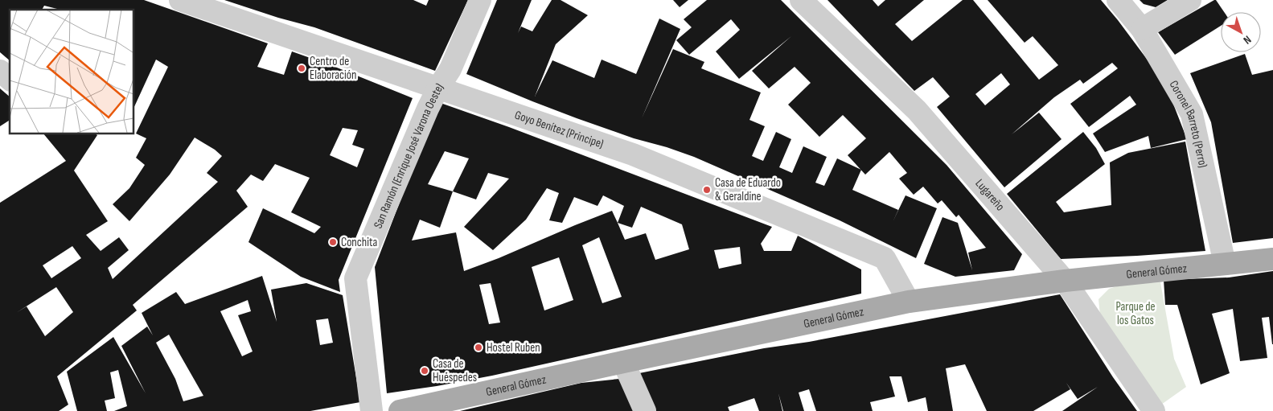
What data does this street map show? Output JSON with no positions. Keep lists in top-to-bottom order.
{
  "streets": {
    "main road": ["General Gómez"],
    "street": [
      "Coronel Barreto (Perro)",
      "Goyo Benítez (Principe)",
      "San Ramón (Enrique José Varona Oeste)",
      "Lugareño"
    ]
  },
  "crossings": [
    ["Coronel Barreto (Perro)", "General Gómez"],
    ["Goyo Benítez (Principe)", "San Ramón (Enrique José Varona Oeste)"],
    ["Goyo Benítez (Principe)", "General Gómez"],
    ["Lugareño", "General Gómez"]
  ],
  "parks": ["Parque de los Gatos"],
  "places": [
    "Centro de Elaboración",
    "Casa de Eduardo & Geraldine",
    "Conchita",
    "Hostel Ruben",
    "Casa de Huéspedes"
  ],
  "north": "bottom right"
}
